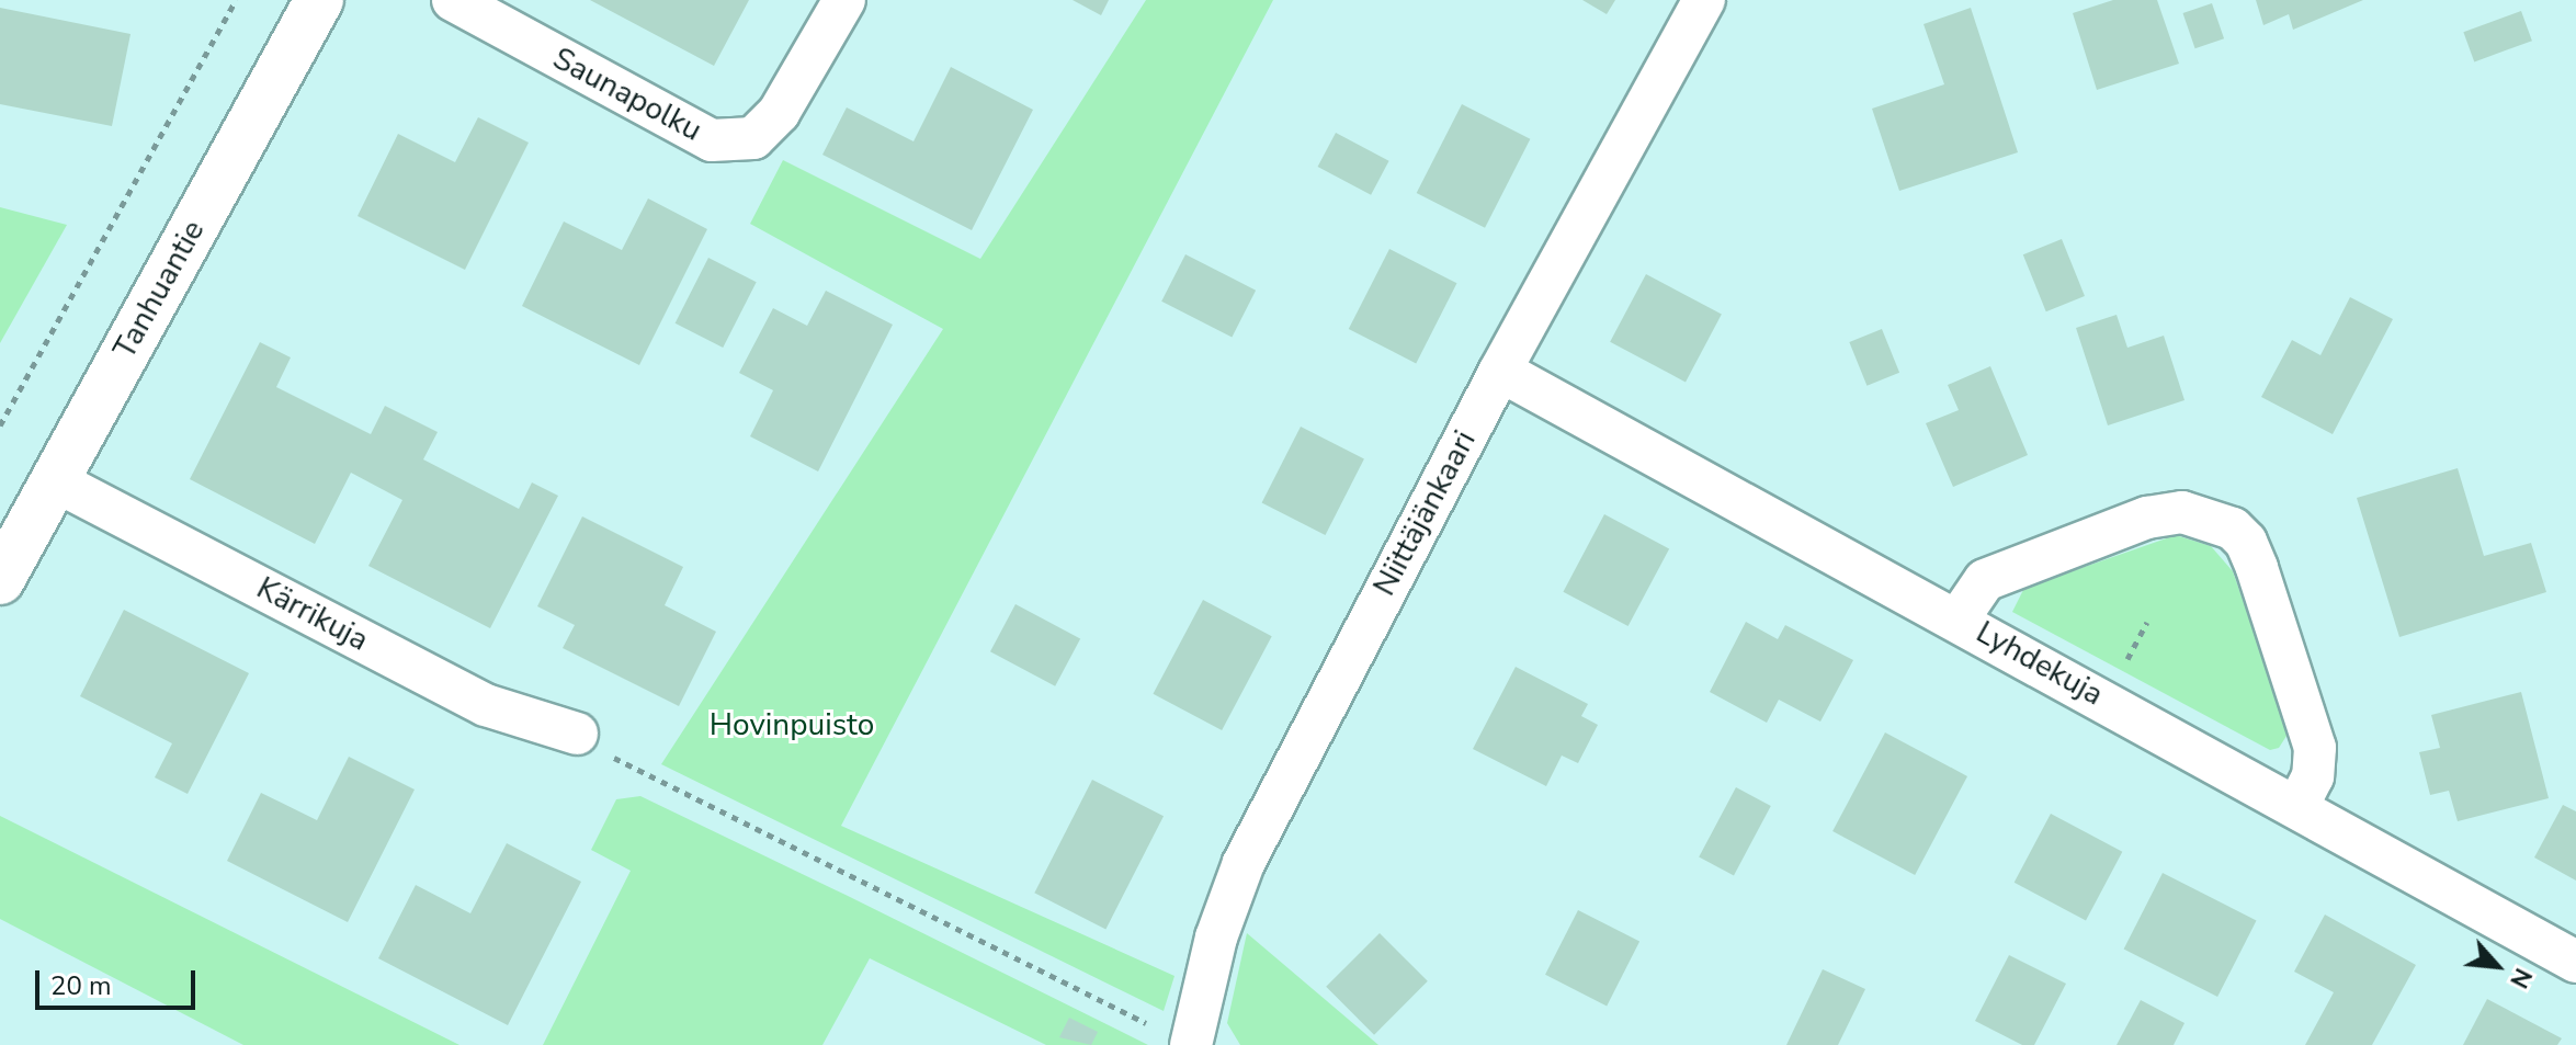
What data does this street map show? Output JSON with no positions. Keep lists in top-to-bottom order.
{
  "streets": {
    "street": [
      "Saunapolku",
      "Tanhuantie",
      "Niittäjänkaari",
      "Kärrikuja",
      "Lyhdekuja"
    ]
  },
  "crossings": [
    ["Tanhuantie", "Kärrikuja"],
    ["Niittäjänkaari", "Lyhdekuja"]
  ],
  "parks": ["Hovinpuisto"],
  "scale_bar": "20 m",
  "north": "bottom right"
}
